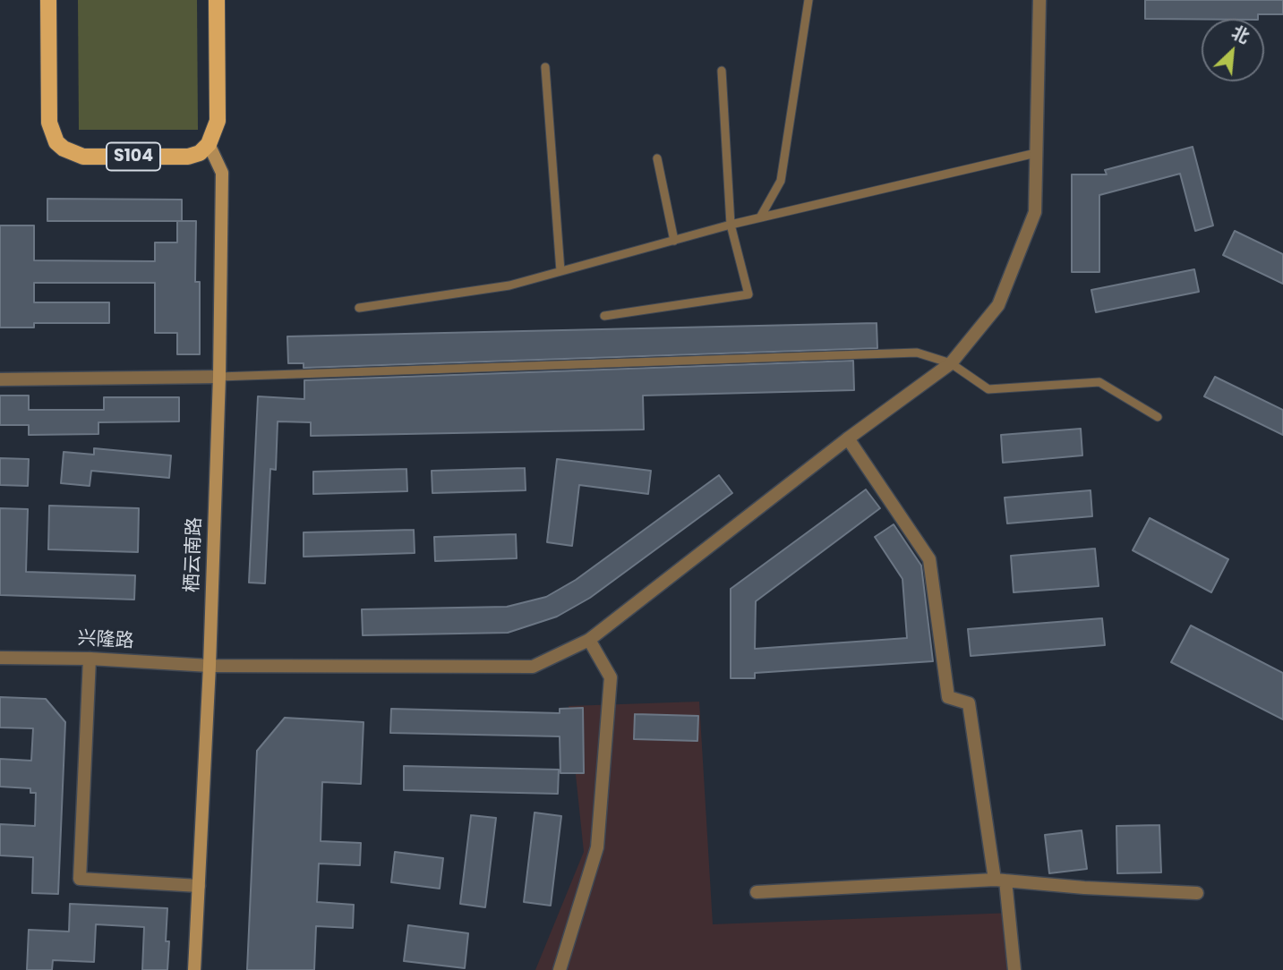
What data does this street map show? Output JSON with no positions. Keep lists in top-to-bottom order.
{
  "streets": {
    "main road": ["S104", "栖云南路"],
    "street": ["兴隆路"]
  },
  "crossings": [
    ["S104", "栖云南路"],
    ["栖云南路", "兴隆路"]
  ],
  "north": "top right"
}
